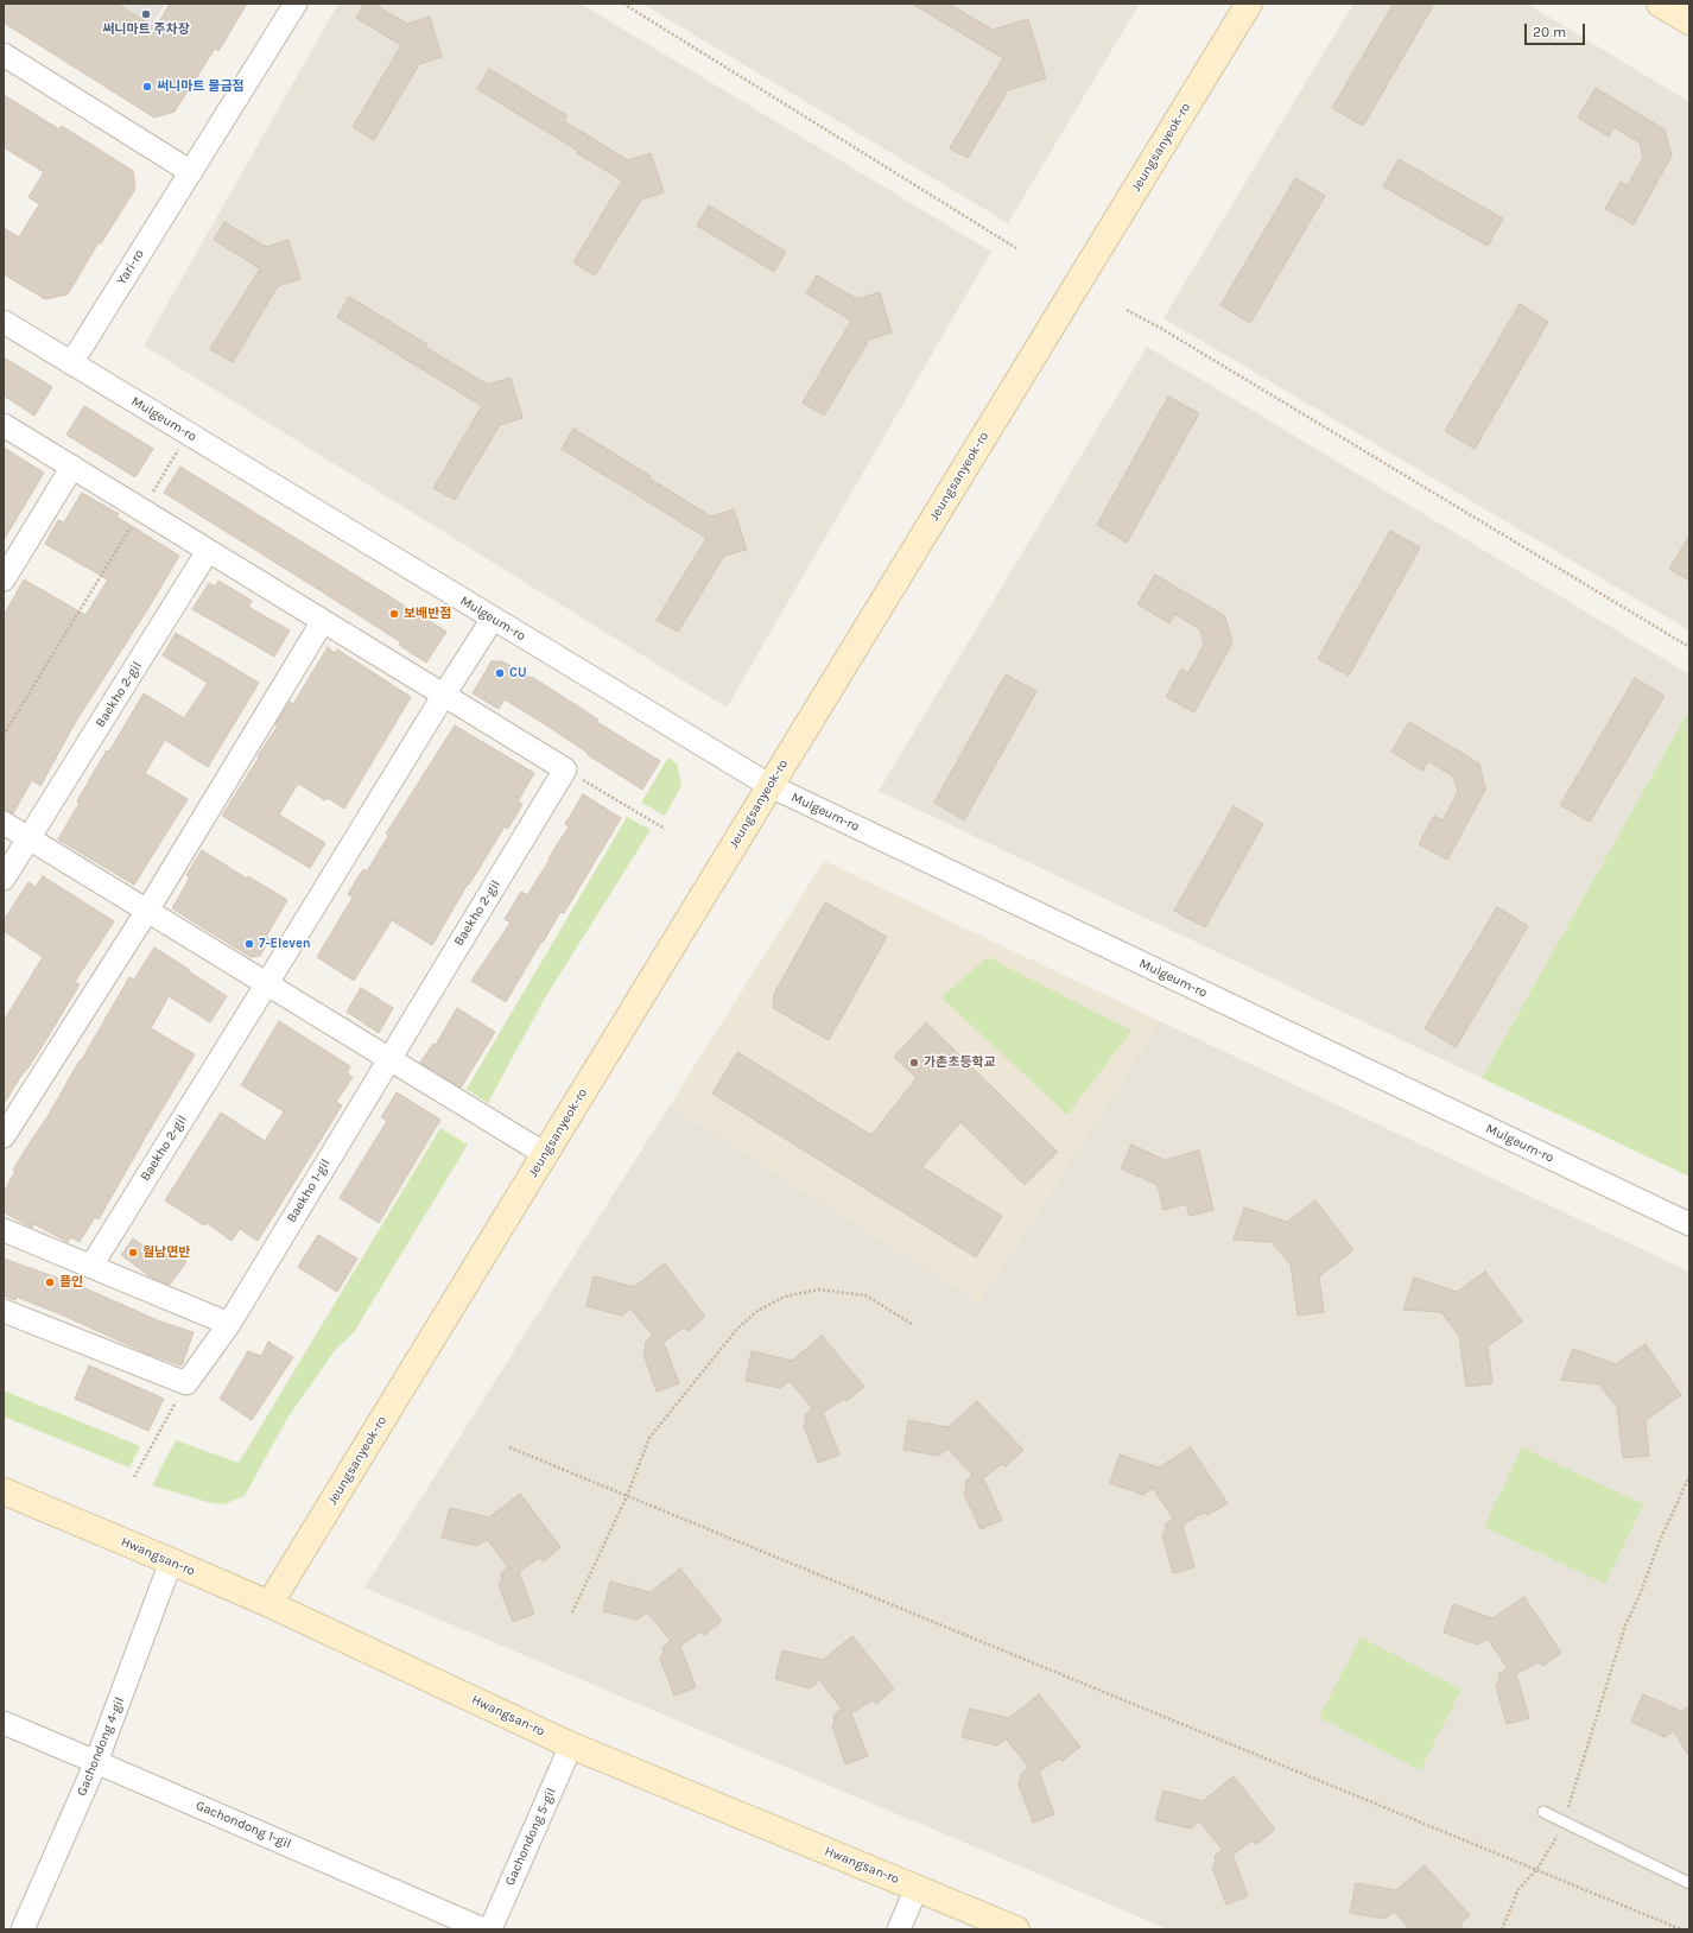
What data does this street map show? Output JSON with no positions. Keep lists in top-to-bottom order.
{
  "streets": {
    "street": [
      "Jeungsanyeok-ro",
      "Yari-ro",
      "Mulgeum-ro",
      "Baekho 2-gil",
      "Baekho 1-gil",
      "Hwangsan-ro",
      "Gachondong 4-gil",
      "Gachondong 1-gil",
      "Gachondong 5-gil"
    ]
  },
  "crossings": [
    ["Jeungsanyeok-ro", "Mulgeum-ro"],
    ["Jeungsanyeok-ro", "Hwangsan-ro"],
    ["Yari-ro", "Mulgeum-ro"],
    ["Mulgeum-ro", "Baekho 2-gil"],
    ["Baekho 2-gil", "Baekho 1-gil"],
    ["Hwangsan-ro", "Gachondong 4-gil"],
    ["Hwangsan-ro", "Gachondong 5-gil"],
    ["Gachondong 4-gil", "Gachondong 1-gil"]
  ],
  "places": [
    "써니마트 주차장",
    "써니마트 물금점",
    "보배반점",
    "CU",
    "7-Eleven",
    "가촌초등학교",
    "월남면반",
    "플인"
  ],
  "scale_bar": "20 m"
}
